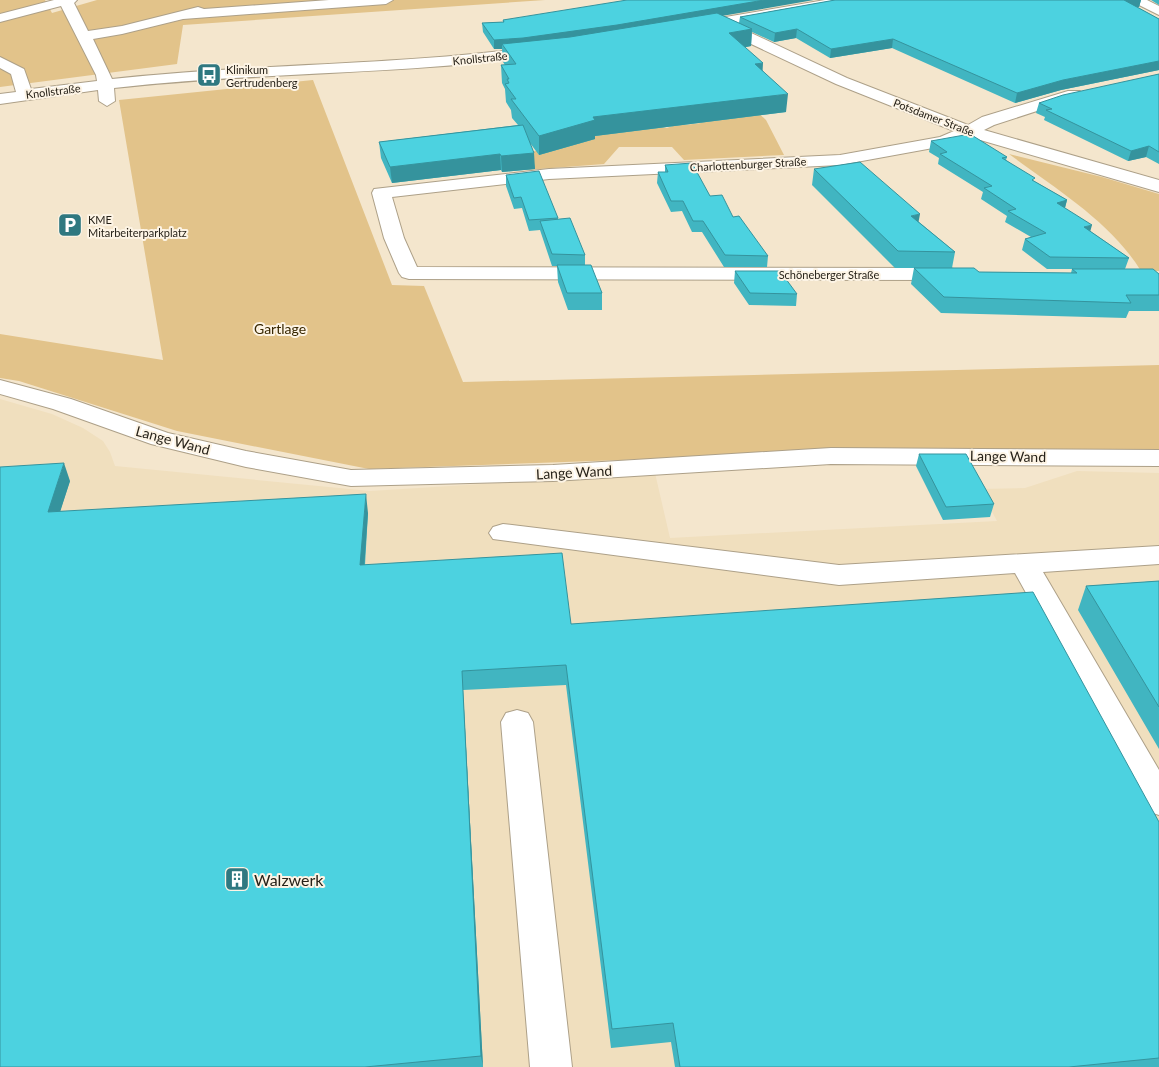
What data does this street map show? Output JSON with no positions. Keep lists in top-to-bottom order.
{
  "streets": {
    "street": [
      "Knollstraße",
      "Potsdamer Straße",
      "Charlottenburger Straße",
      "Schöneberger Straße",
      "Lange Wand"
    ]
  },
  "crossings": [
    ["Potsdamer Straße", "Charlottenburger Straße"],
    ["Charlottenburger Straße", "Schöneberger Straße"]
  ],
  "parks": ["Gartlage"],
  "places": {
    "bus stop": ["Klinikum Gertrudenberg"],
    "parking": ["KME Mitarbeiterparkplatz"],
    "building": ["Walzwerk"]
  }
}
